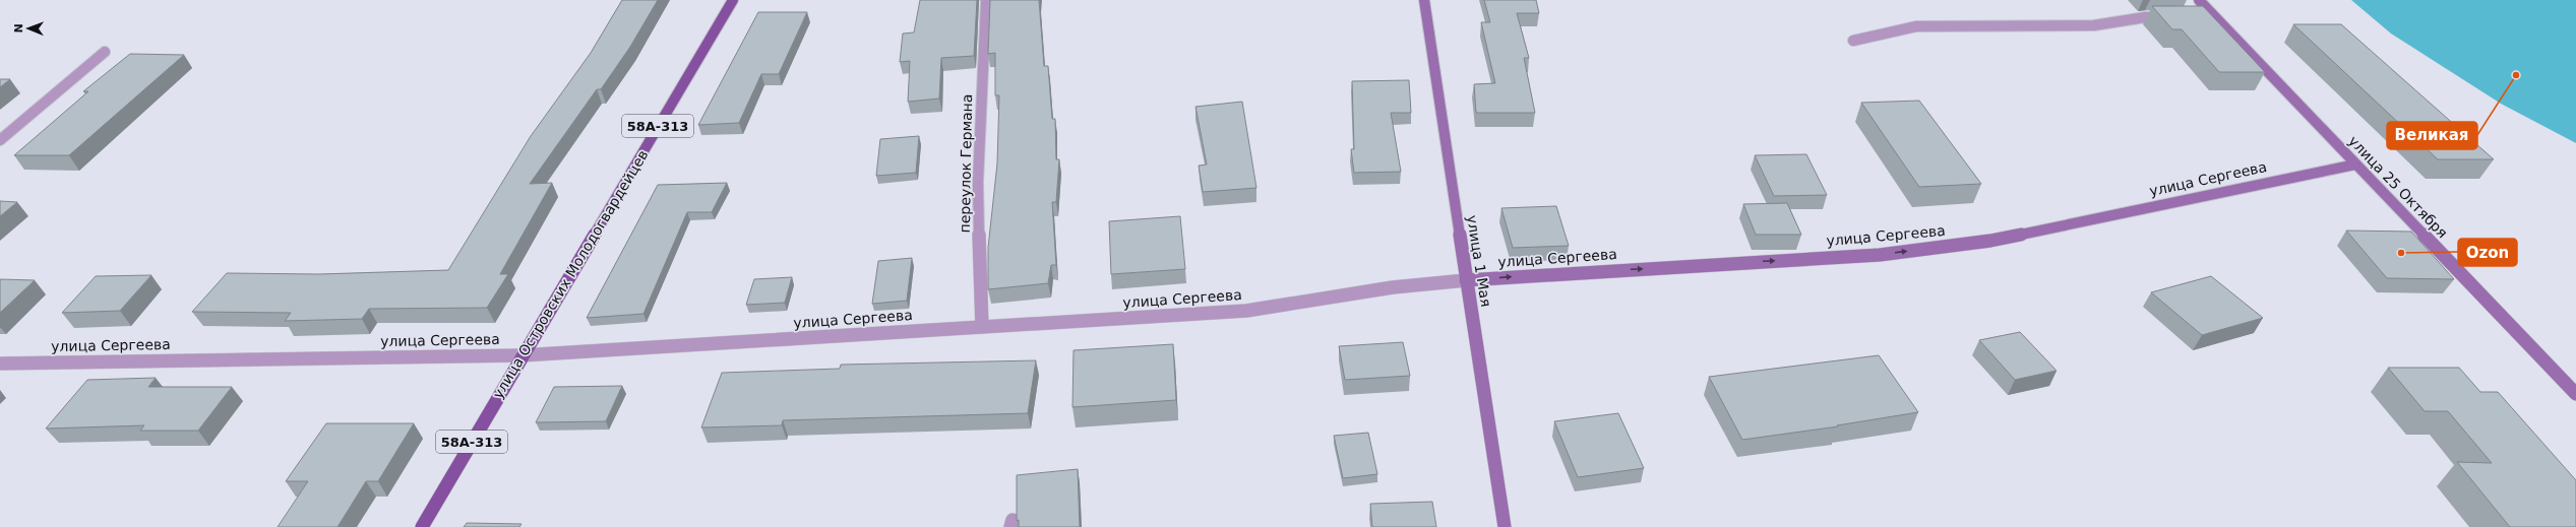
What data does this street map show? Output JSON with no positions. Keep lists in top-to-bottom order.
{
  "streets": {
    "main road": [
      "58А-313",
      "улица Сергеева",
      "улица 25 Октября",
      "улица 1 Мая",
      "улица Островских Молодогвардейцев"
    ],
    "street": ["переулок Германа"]
  },
  "crossings": [
    ["переулок Германа", "улица Сергеева"],
    ["улица Сергеева", "улица 25 Октября"],
    ["улица Сергеева", "улица 1 Мая"],
    ["улица Сергеева", "улица Островских Молодогвардейцев"]
  ],
  "one_way": ["улица Сергеева"],
  "places": ["Великая", "Ozon"],
  "north": "left"
}
